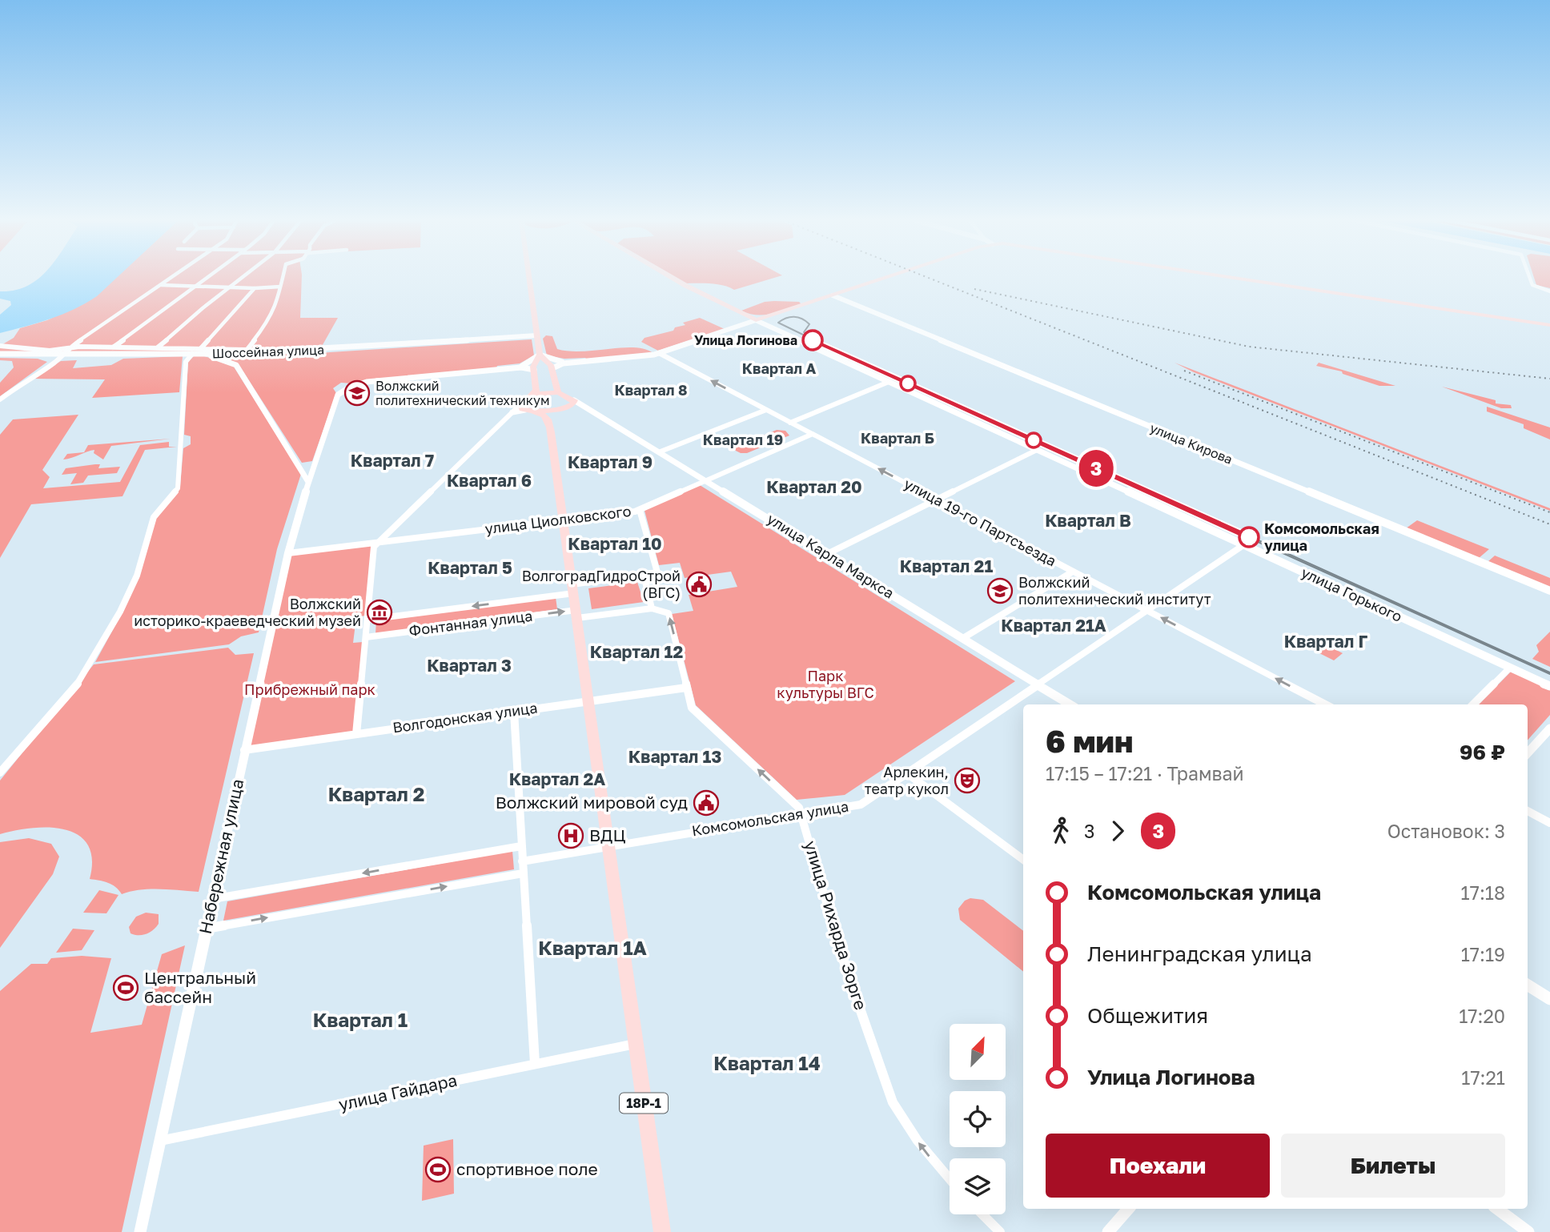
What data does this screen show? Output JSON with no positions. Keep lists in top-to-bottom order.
{
  "streets": {
    "main road": ["18Р-1"],
    "street": [
      "Шоссейная улица",
      "улица Кирова",
      "улица Циолковского",
      "улица 19-го Партсъезда",
      "улица Карла Маркса",
      "улица Горького",
      "Фонтанная улица",
      "Волгодонская улица",
      "Комсомольская улица",
      "Набережная улица",
      "улица Рихарда Зорге",
      "улица Гайдара"
    ]
  },
  "crossings": [
    ["улица Циолковского", "улица 19-го Партсъезда"],
    ["улица Циолковского", "улица Карла Маркса"],
    ["улица Циолковского", "Набережная улица"],
    ["улица Циолковского", "18Р-1"],
    ["улица 19-го Партсъезда", "Комсомольская улица"],
    ["улица Карла Маркса", "Комсомольская улица"],
    ["улица Горького", "Комсомольская улица"],
    ["Фонтанная улица", "улица Рихарда Зорге"],
    ["Фонтанная улица", "18Р-1"],
    ["Волгодонская улица", "Набережная улица"],
    ["Волгодонская улица", "улица Рихарда Зорге"],
    ["Волгодонская улица", "18Р-1"],
    ["Комсомольская улица", "улица Рихарда Зорге"],
    ["Комсомольская улица", "18Р-1"],
    ["Набережная улица", "улица Гайдара"],
    ["улица Гайдара", "18Р-1"]
  ],
  "one_way": ["улица 19-го Партсъезда", "улица Рихарда Зорге"],
  "districts": [
    "Квартал А",
    "Квартал 8",
    "Квартал Б",
    "Квартал 19",
    "Квартал 7",
    "Квартал 9",
    "Квартал 6",
    "Квартал 20",
    "Квартал В",
    "Квартал 10",
    "Квартал 21",
    "Квартал 5",
    "Квартал 21А",
    "Квартал Г",
    "Квартал 12",
    "Квартал 3",
    "Квартал 13",
    "Квартал 2А",
    "Квартал 2",
    "Квартал 1А",
    "Квартал 1",
    "Квартал 14"
  ],
  "parks": ["Парк культуры ВГС", "Прибрежный парк"],
  "places": {
    "other": ["Улица Логинова", "Комсомольская улица"],
    "school or university": ["Волжский политехнический техникум", "Волжский политехнический институт"],
    "public building": ["ВолгоградГидроСтрой (ВГС)", "Волжский мировой суд"],
    "museum": ["Волжский историко-краеведческий музей"],
    "theatre": ["Арлекин, театр кукол"],
    "hospital": ["ВДЦ"],
    "sports": ["Центральный бассейн", "спортивное поле"]
  },
  "lines": ["tram line 3"],
  "north": "top right",
  "page": {
    "on_map": "3",
    "heading": ["6 мин", "17:15 – 17:21 · Трамвай", "96 ₽"],
    "legs": ["3", "3", "Остановок: 3"],
    "list": [
      {
        "name": "Комсомольская улица",
        "value": "17:18"
      },
      {
        "name": "Ленинградская улица",
        "value": "17:19"
      },
      {
        "name": "Общежития",
        "value": "17:20"
      },
      {
        "name": "Улица Логинова",
        "value": "17:21"
      }
    ],
    "buttons": ["Поехали", "Билеты"]
  }
}
